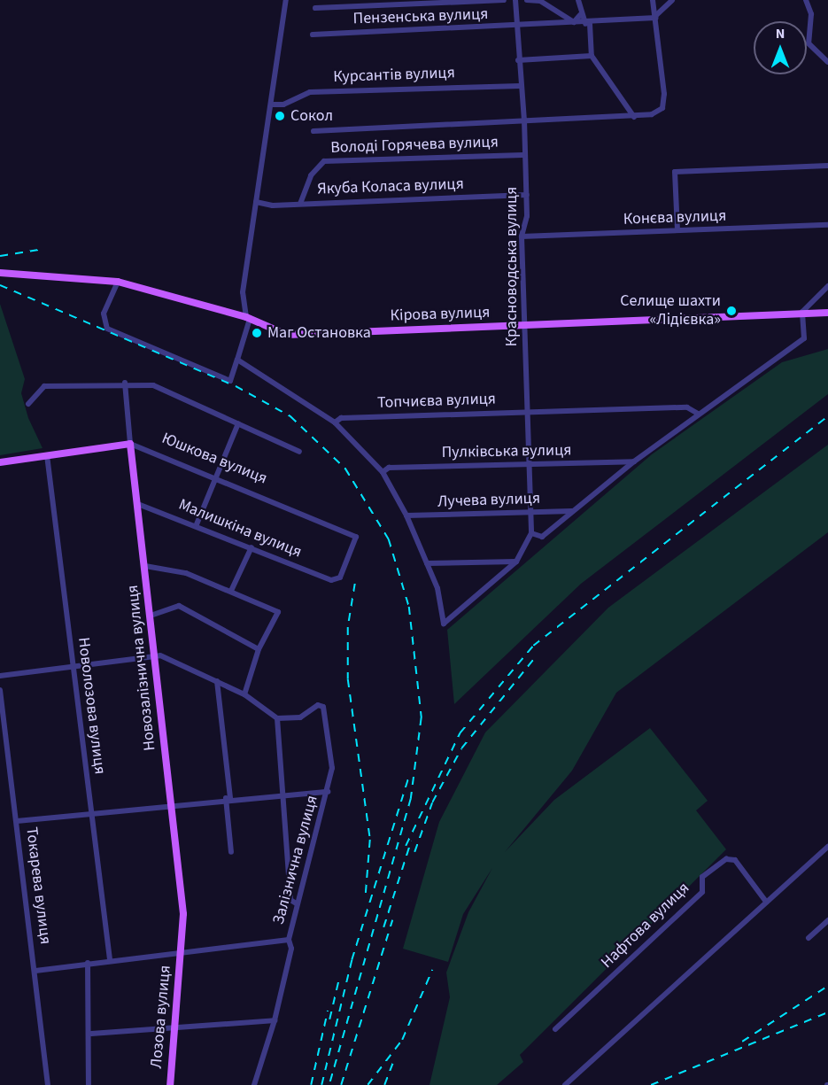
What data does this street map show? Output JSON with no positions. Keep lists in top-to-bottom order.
{
  "streets": {
    "main road": [
      "Кірова вулиця",
      "Юшкова вулиця",
      "Новозалізнична вулиця",
      "Лозова вулиця"
    ],
    "street": [
      "Пензенська вулиця",
      "Курсантів вулиця",
      "Володі Горячева вулиця",
      "Якуба Коласа вулиця",
      "Конєва вулиця",
      "Красноводська вулиця",
      "Топчиєва вулиця",
      "Пулківська вулиця",
      "Лучева вулиця",
      "Малишкіна вулиця",
      "Новолозова вулиця",
      "Залізнична вулиця",
      "Токарева вулиця",
      "Нафтова вулиця"
    ]
  },
  "crossings": [
    ["Пензенська вулиця", "Красноводська вулиця"],
    ["Курсантів вулиця", "Красноводська вулиця"],
    ["Володі Горячева вулиця", "Якуба Коласа вулиця"],
    ["Володі Горячева вулиця", "Красноводська вулиця"],
    ["Якуба Коласа вулиця", "Красноводська вулиця"],
    ["Конєва вулиця", "Красноводська вулиця"],
    ["Красноводська вулиця", "Кірова вулиця"],
    ["Красноводська вулиця", "Топчиєва вулиця"],
    ["Красноводська вулиця", "Пулківська вулиця"],
    ["Красноводська вулиця", "Лучева вулиця"],
    ["Юшкова вулиця", "Малишкіна вулиця"],
    ["Юшкова вулиця", "Новозалізнична вулиця"],
    ["Юшкова вулиця", "Новолозова вулиця"],
    ["Малишкіна вулиця", "Новозалізнична вулиця"],
    ["Новозалізнична вулиця", "Лозова вулиця"]
  ],
  "places": ["Сокол", "Селище шахти «Лідієвка»", "Маг Остановка"],
  "north": "top"
}
